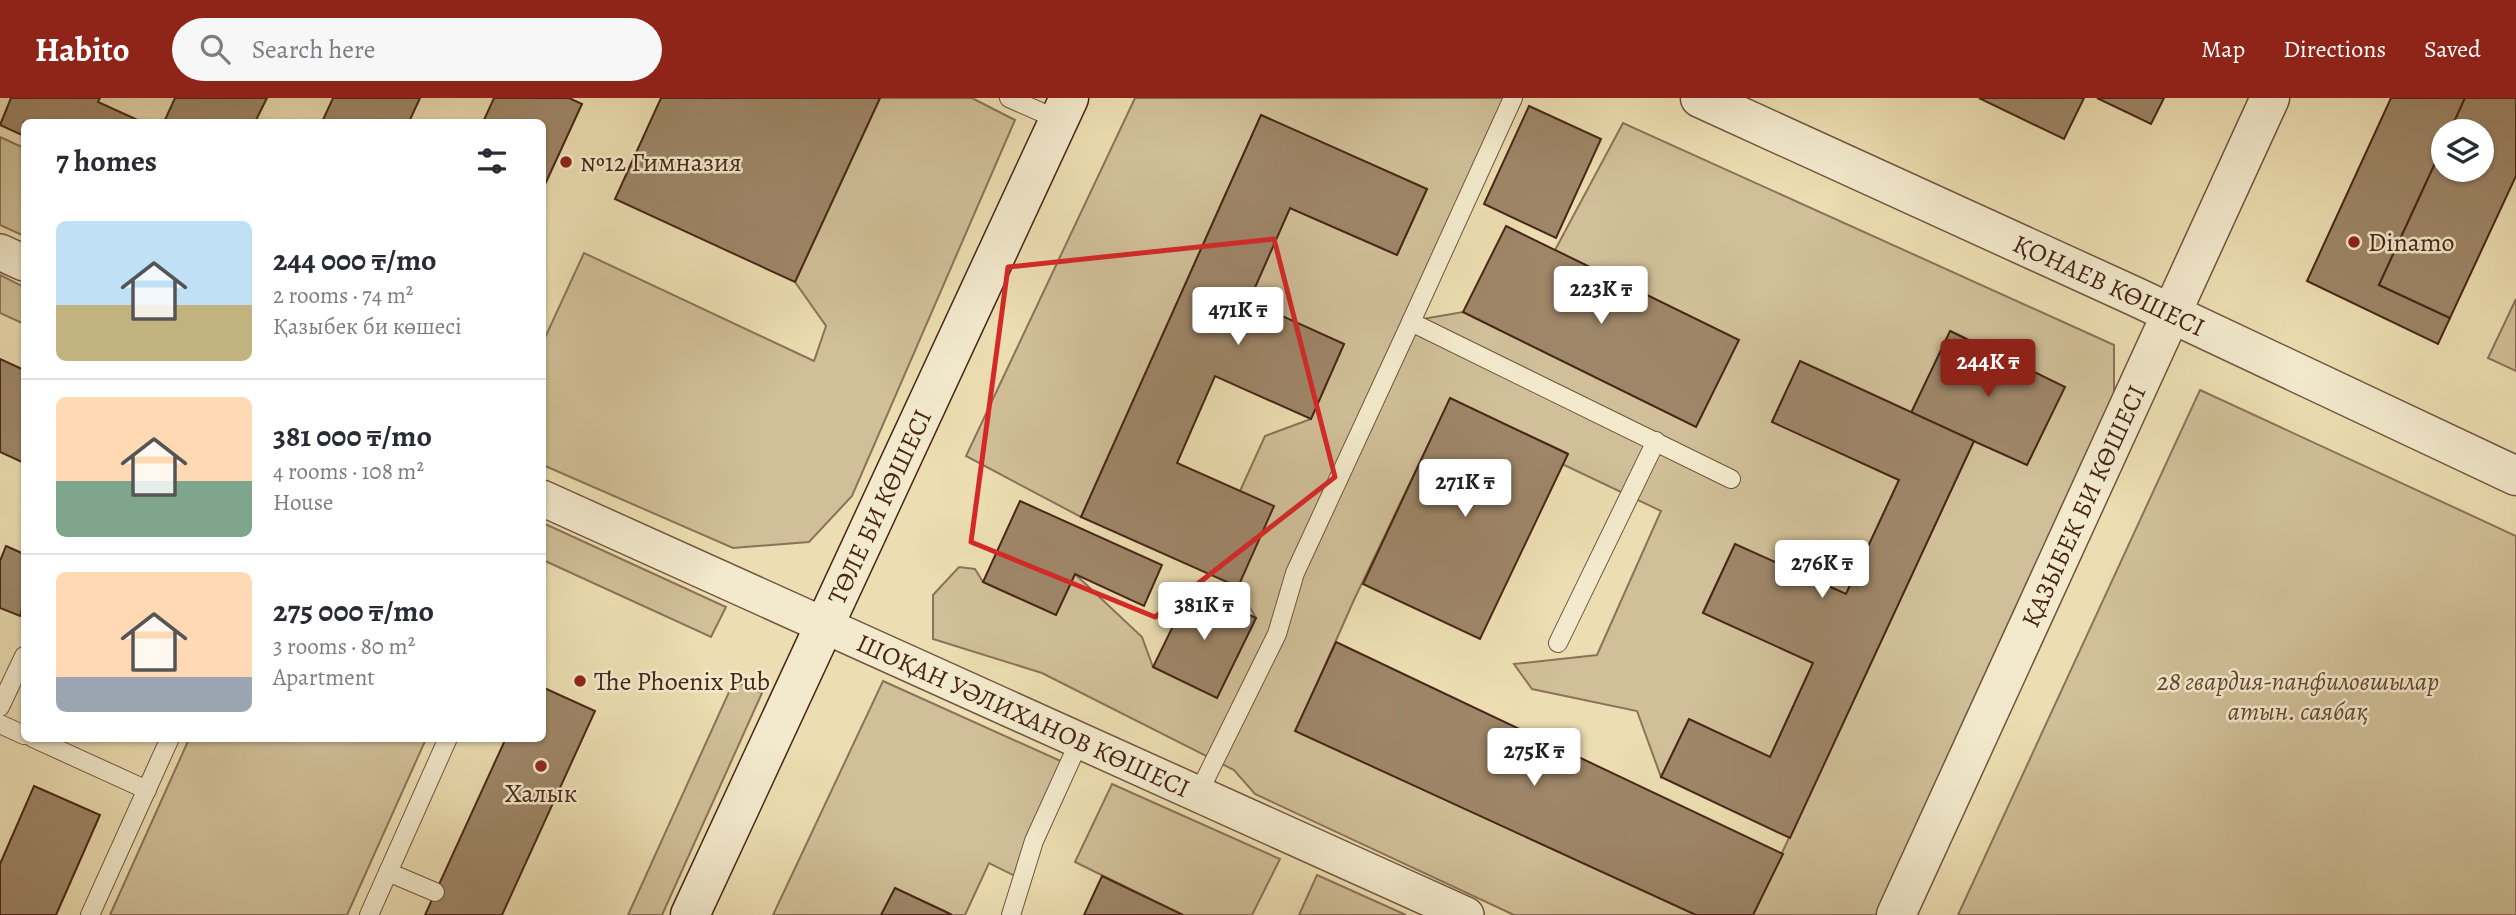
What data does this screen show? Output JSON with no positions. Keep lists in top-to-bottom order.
{
  "streets": {
    "street": [
      "ҚОНАЕВ КӨШЕСІ",
      "ТӨЛЕ БИ КӨШЕСІ",
      "ҚАЗЫБЕК БИ КӨШЕСІ",
      "ШОҚАН УӘЛИХАНОВ КӨШЕСІ"
    ]
  },
  "crossings": [
    ["ҚОНАЕВ КӨШЕСІ", "ҚАЗЫБЕК БИ КӨШЕСІ"],
    ["ТӨЛЕ БИ КӨШЕСІ", "ШОҚАН УӘЛИХАНОВ КӨШЕСІ"]
  ],
  "parks": ["28 гвардия-панфиловшылар атын. саябақ"],
  "places": [
    "№12 Гимназия",
    "Dinamo",
    "The Phoenix Pub",
    "Халык"
  ],
  "page": {
    "header": "Habito",
    "search": "Search here",
    "nav": ["Map", "Directions", "Saved"],
    "heading": "7 homes",
    "list": [
      {
        "name": "244 000 ₸/mo",
        "note": "2 rooms · 74 m² · Қазыбек би көшесі"
      },
      {
        "name": "381 000 ₸/mo",
        "note": "4 rooms · 108 m² · House"
      },
      {
        "name": "275 000 ₸/mo",
        "note": "3 rooms · 80 m² · Apartment"
      }
    ],
    "price": [
      "223K ₸",
      "471K ₸",
      "244K ₸",
      "271K ₸",
      "276K ₸",
      "381K ₸",
      "275K ₸"
    ]
  }
}
